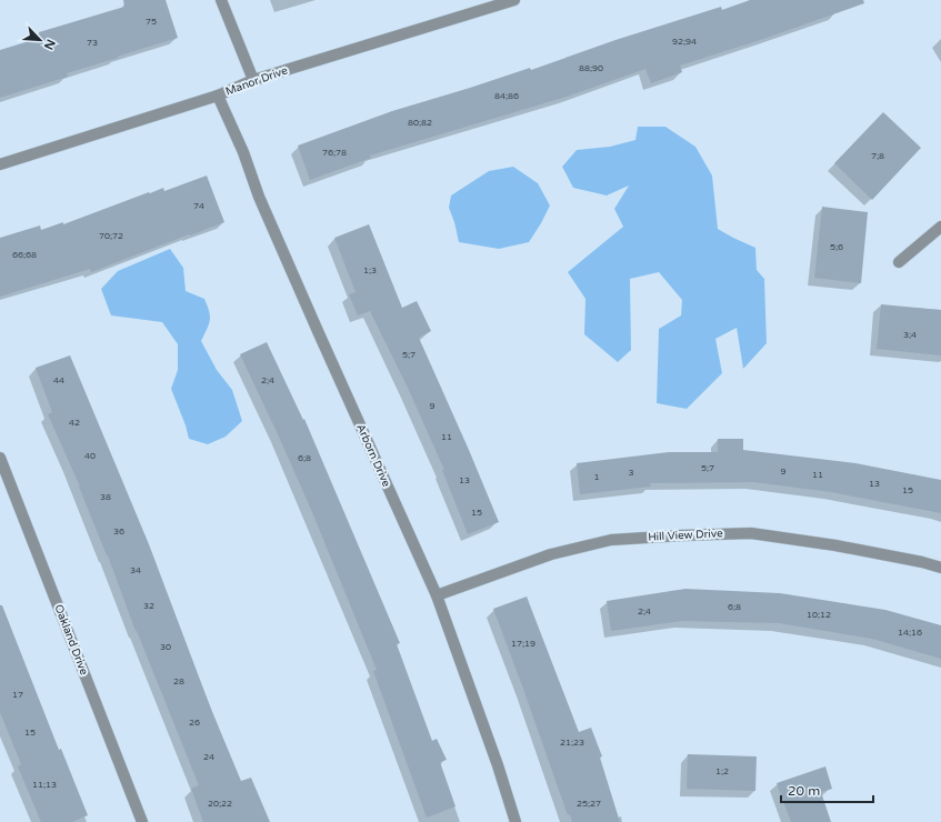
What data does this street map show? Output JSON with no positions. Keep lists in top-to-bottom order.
{
  "streets": {
    "street": [
      "Manor Drive",
      "Arborn Drive",
      "Hill View Drive",
      "Oakland Drive"
    ]
  },
  "crossings": [
    ["Manor Drive", "Arborn Drive"],
    ["Arborn Drive", "Hill View Drive"]
  ],
  "house_numbers": [
    "75",
    "92;94",
    "73",
    "88;90",
    "84;86",
    "80;82",
    "76;78",
    "7;8",
    "74",
    "70;72",
    "5;6",
    "66;68",
    "1;3",
    "3;4",
    "5;7",
    "44",
    "2;4",
    "9",
    "42",
    "11",
    "40",
    "6;8",
    "5;7",
    "9",
    "3",
    "11",
    "1",
    "13",
    "13",
    "15",
    "38",
    "15",
    "36",
    "34",
    "32",
    "6;8",
    "2;4",
    "10;12",
    "14;16",
    "17;19",
    "30",
    "28",
    "17",
    "26",
    "15",
    "21;23",
    "24",
    "1;2",
    "11;13",
    "20;22",
    "25;27"
  ],
  "scale_bar": "20 m",
  "north": "bottom right"
}
